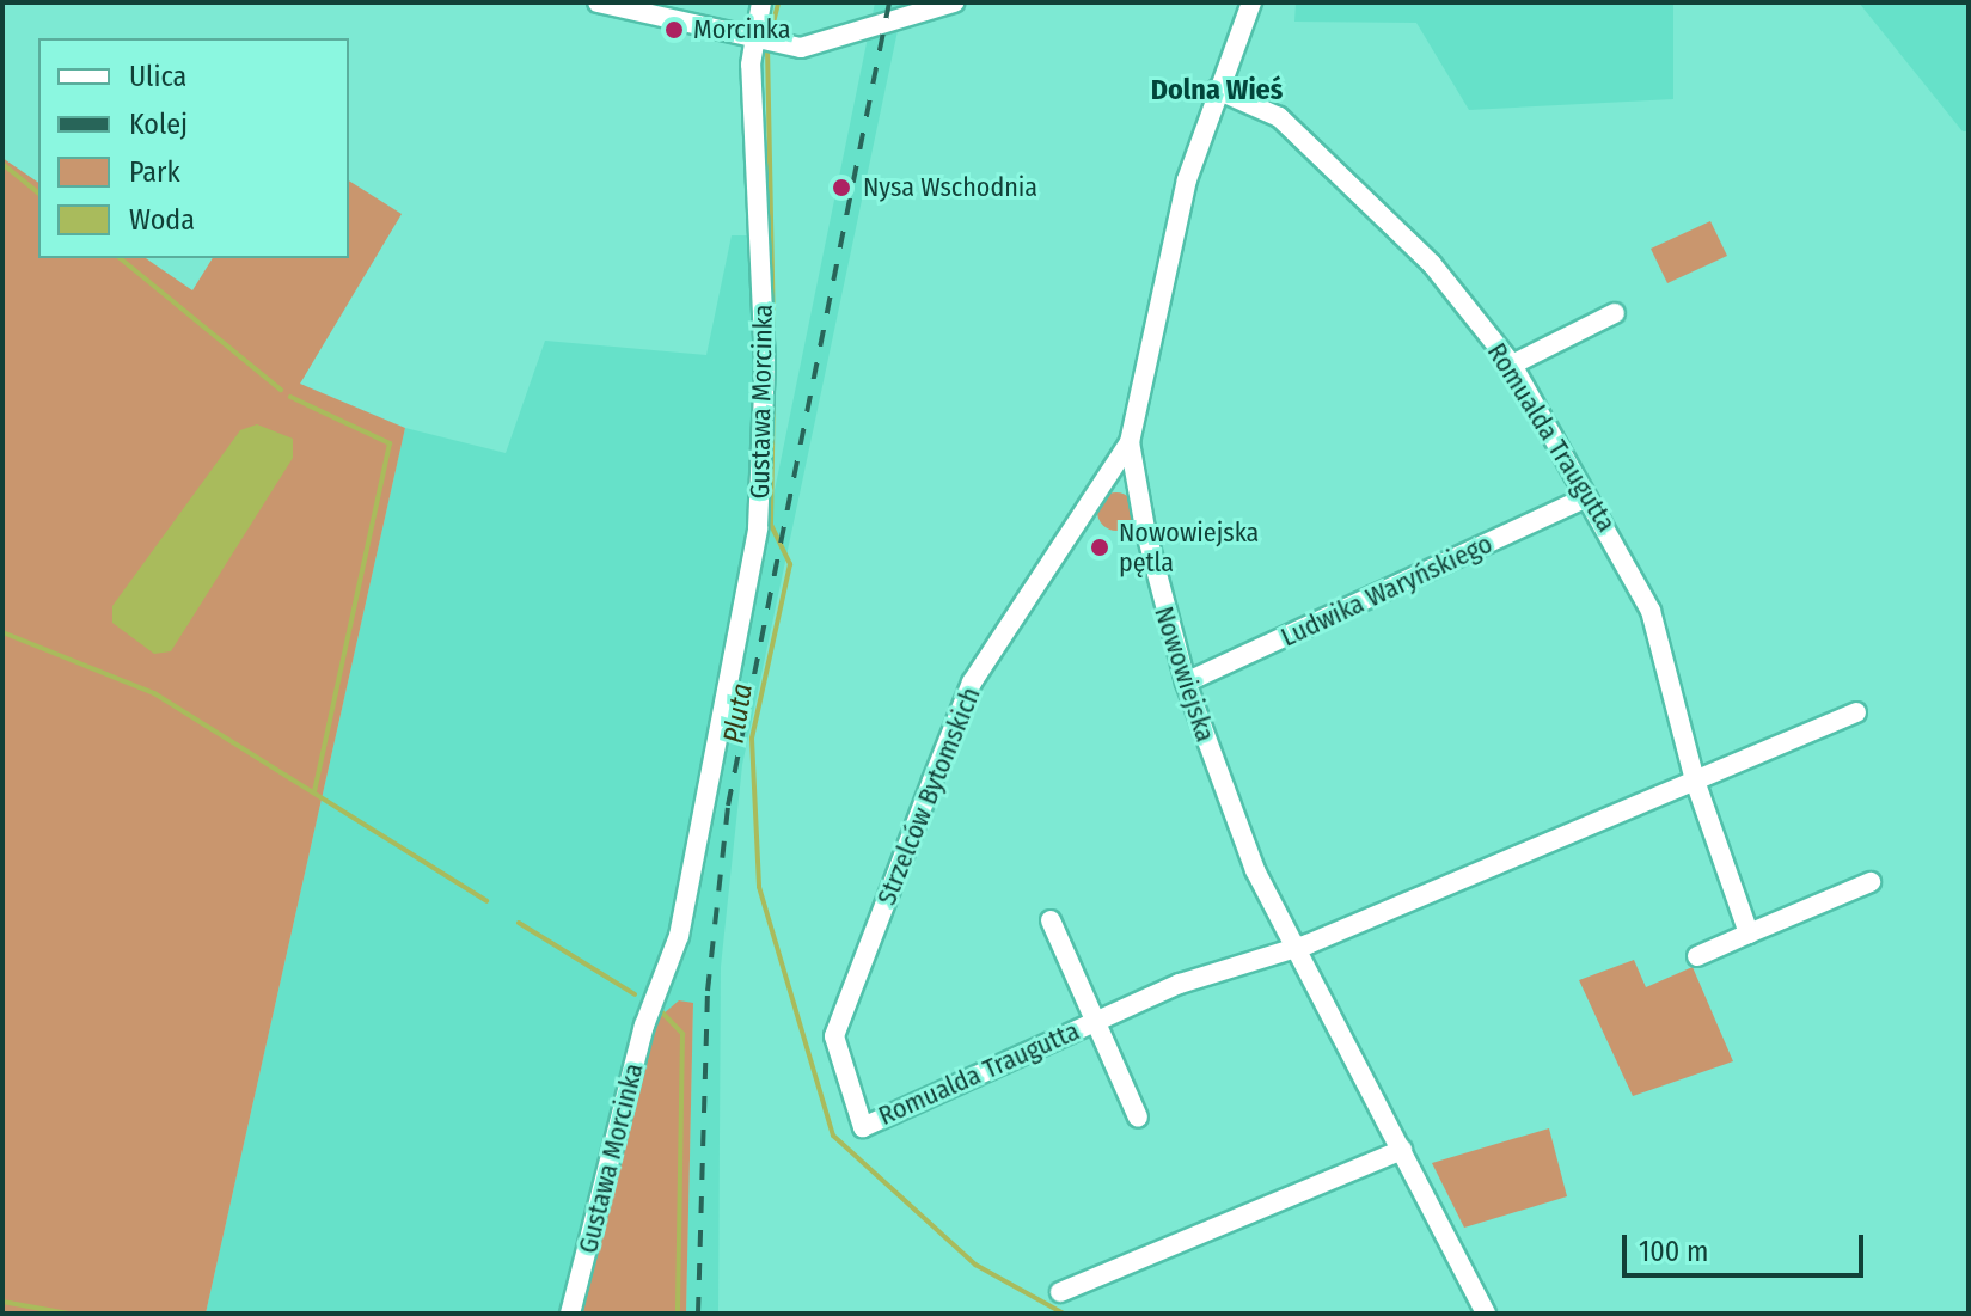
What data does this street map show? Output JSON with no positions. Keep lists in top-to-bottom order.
{
  "streets": {
    "street": [
      "Gustawa Morcinka",
      "Romualda Traugutta",
      "Ludwika Waryńskiego",
      "Nowowiejska",
      "Strzelców Bytomskich"
    ]
  },
  "crossings": [
    ["Romualda Traugutta", "Ludwika Waryńskiego"],
    ["Romualda Traugutta", "Nowowiejska"],
    ["Romualda Traugutta", "Strzelców Bytomskich"],
    ["Ludwika Waryńskiego", "Nowowiejska"],
    ["Nowowiejska", "Strzelców Bytomskich"]
  ],
  "districts": ["Dolna Wieś"],
  "water": ["Pluta"],
  "places": ["Morcinka", "Nysa Wschodnia", "Nowowiejska pętla"],
  "legend": [
    "Ulica",
    "Kolej",
    "Park",
    "Woda"
  ],
  "scale_bar": "100 m"
}
